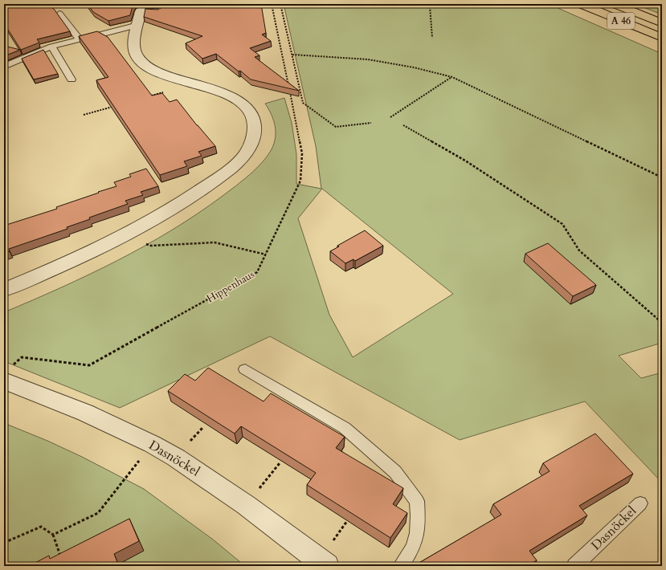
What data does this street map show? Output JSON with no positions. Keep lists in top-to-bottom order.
{
  "streets": {
    "highway": ["A 46"],
    "street": ["Dasnöckel"],
    "path": ["Hippenhaus"]
  },
  "crossings": [
    ["Hippenhaus", "Dasnöckel"]
  ]
}
